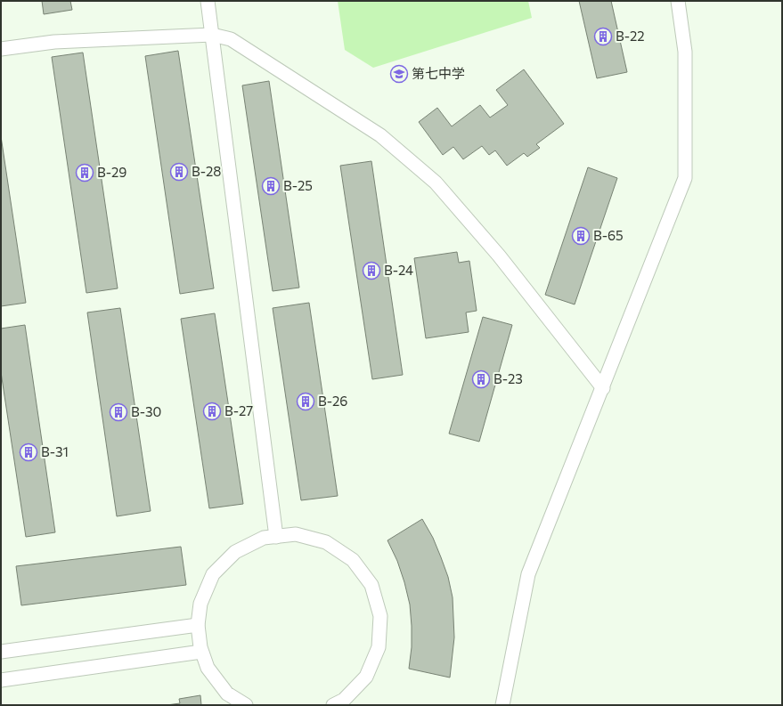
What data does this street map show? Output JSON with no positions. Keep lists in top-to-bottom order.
{
  "places": {
    "building": [
      "B-22",
      "B-28",
      "B-29",
      "B-25",
      "B-65",
      "B-24",
      "B-23",
      "B-26",
      "B-27",
      "B-30",
      "B-31"
    ],
    "school or university": ["第七中学"]
  }
}
